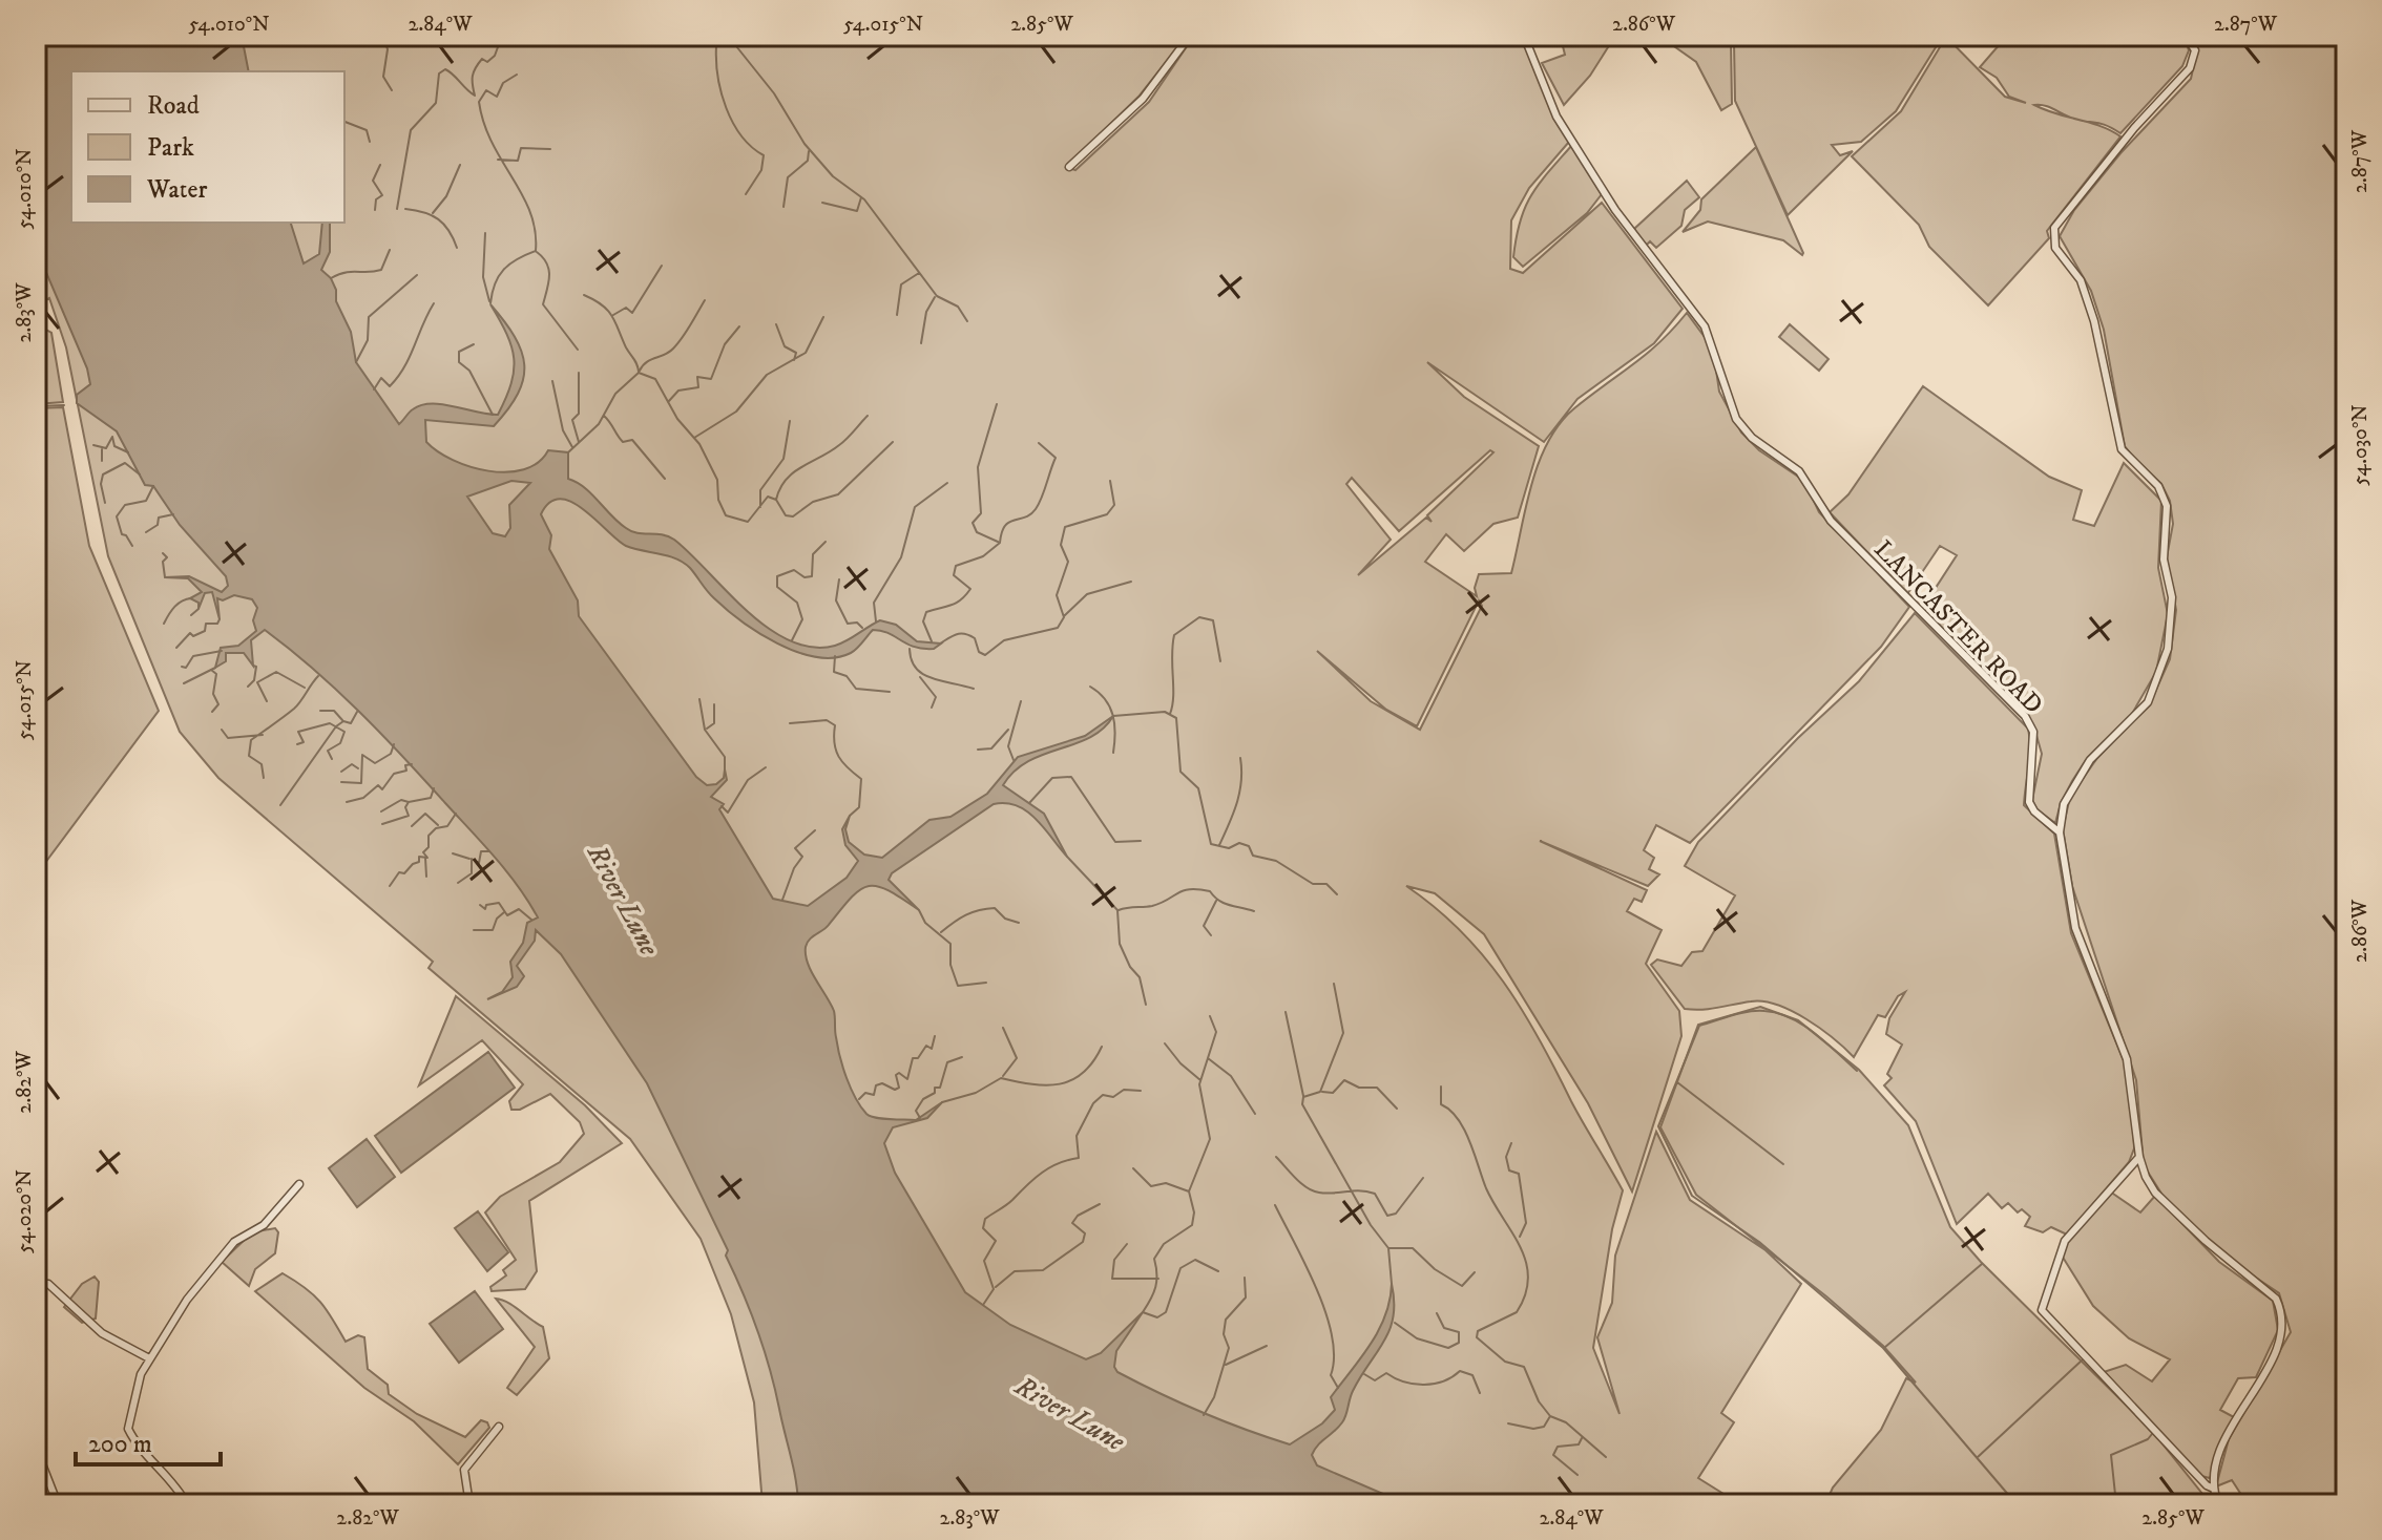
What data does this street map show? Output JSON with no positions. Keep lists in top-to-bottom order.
{
  "streets": {
    "street": ["LANCASTER ROAD"]
  },
  "water": ["River Lune"],
  "legend": ["Road", "Park", "Water"],
  "scale_bar": "200 m",
  "coordinates": [
    "54.010°N",
    "2.84°W",
    "54.015°N",
    "2.85°W",
    "2.86°W",
    "2.87°W",
    "2.83°W",
    "54.030°N",
    "2.82°W",
    "54.020°N"
  ]
}
